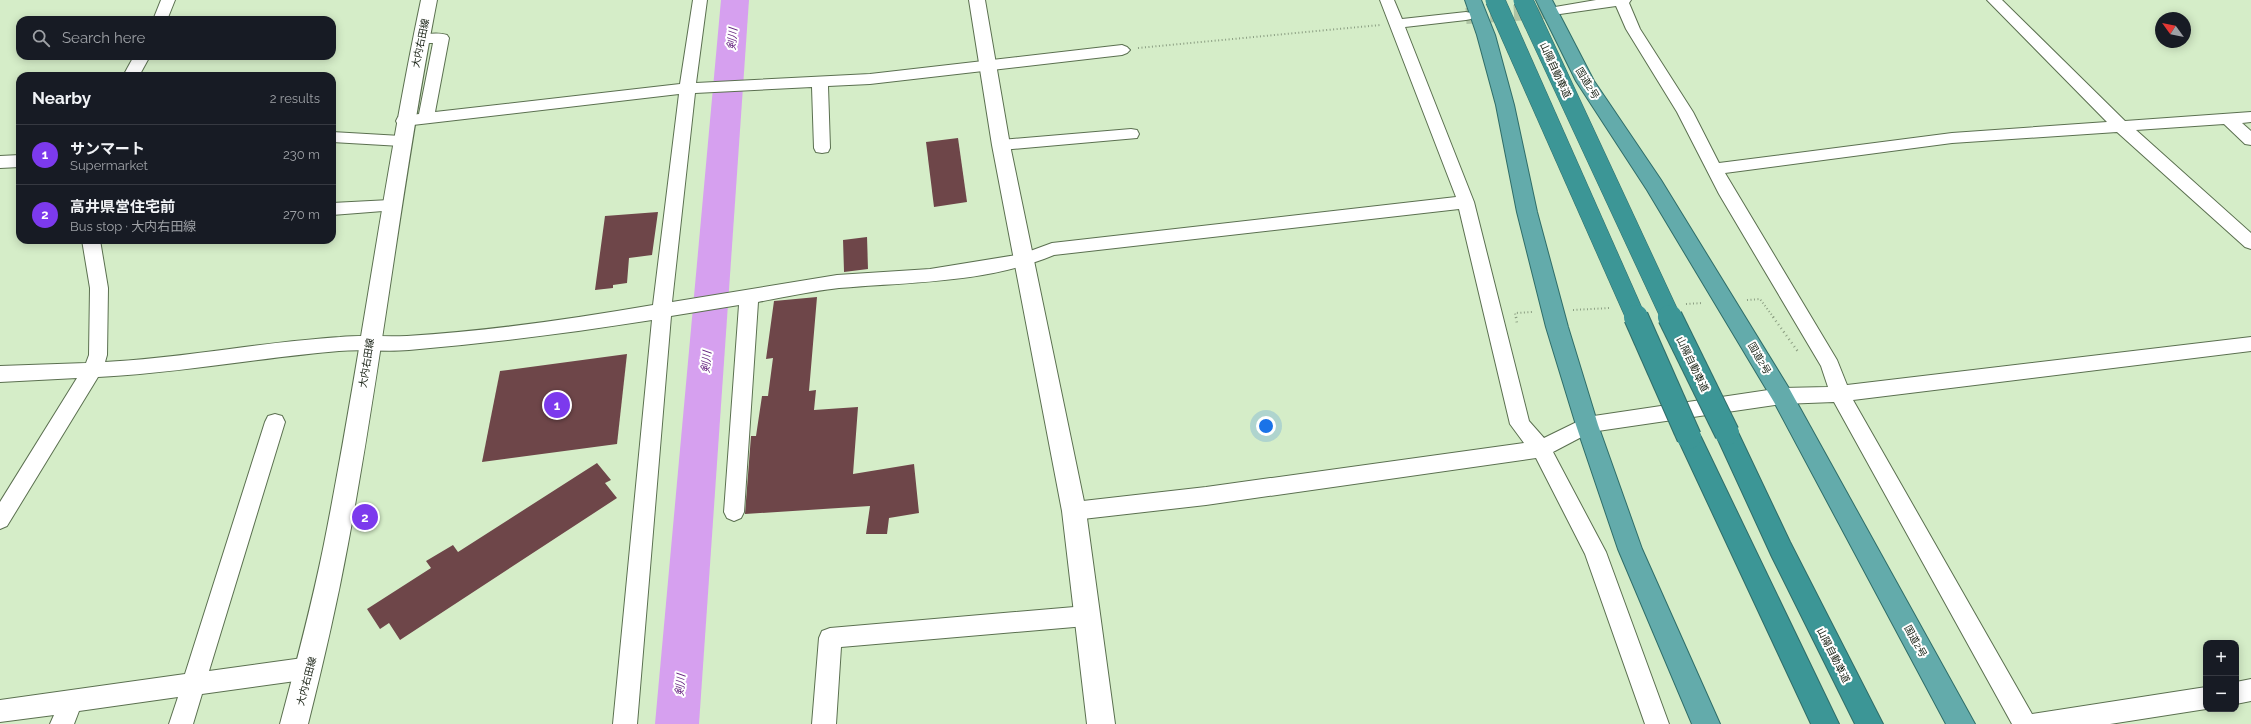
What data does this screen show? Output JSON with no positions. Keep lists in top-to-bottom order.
{
  "streets": {
    "highway": ["山陽自動車道", "国道2号"],
    "street": ["大内右田線"]
  },
  "water": ["剣川"],
  "north": "top left",
  "page": {
    "search": "Search here",
    "heading": ["Nearby", "2 results"],
    "list": [
      {
        "mark": "1",
        "name": "サンマート",
        "note": "Supermarket",
        "value": "230 m"
      },
      {
        "mark": "2",
        "name": "高井県営住宅前",
        "note": "Bus stop · 大内右田線",
        "value": "270 m"
      }
    ],
    "pins": ["1", "2"],
    "map_buttons": ["+", "−"]
  }
}
